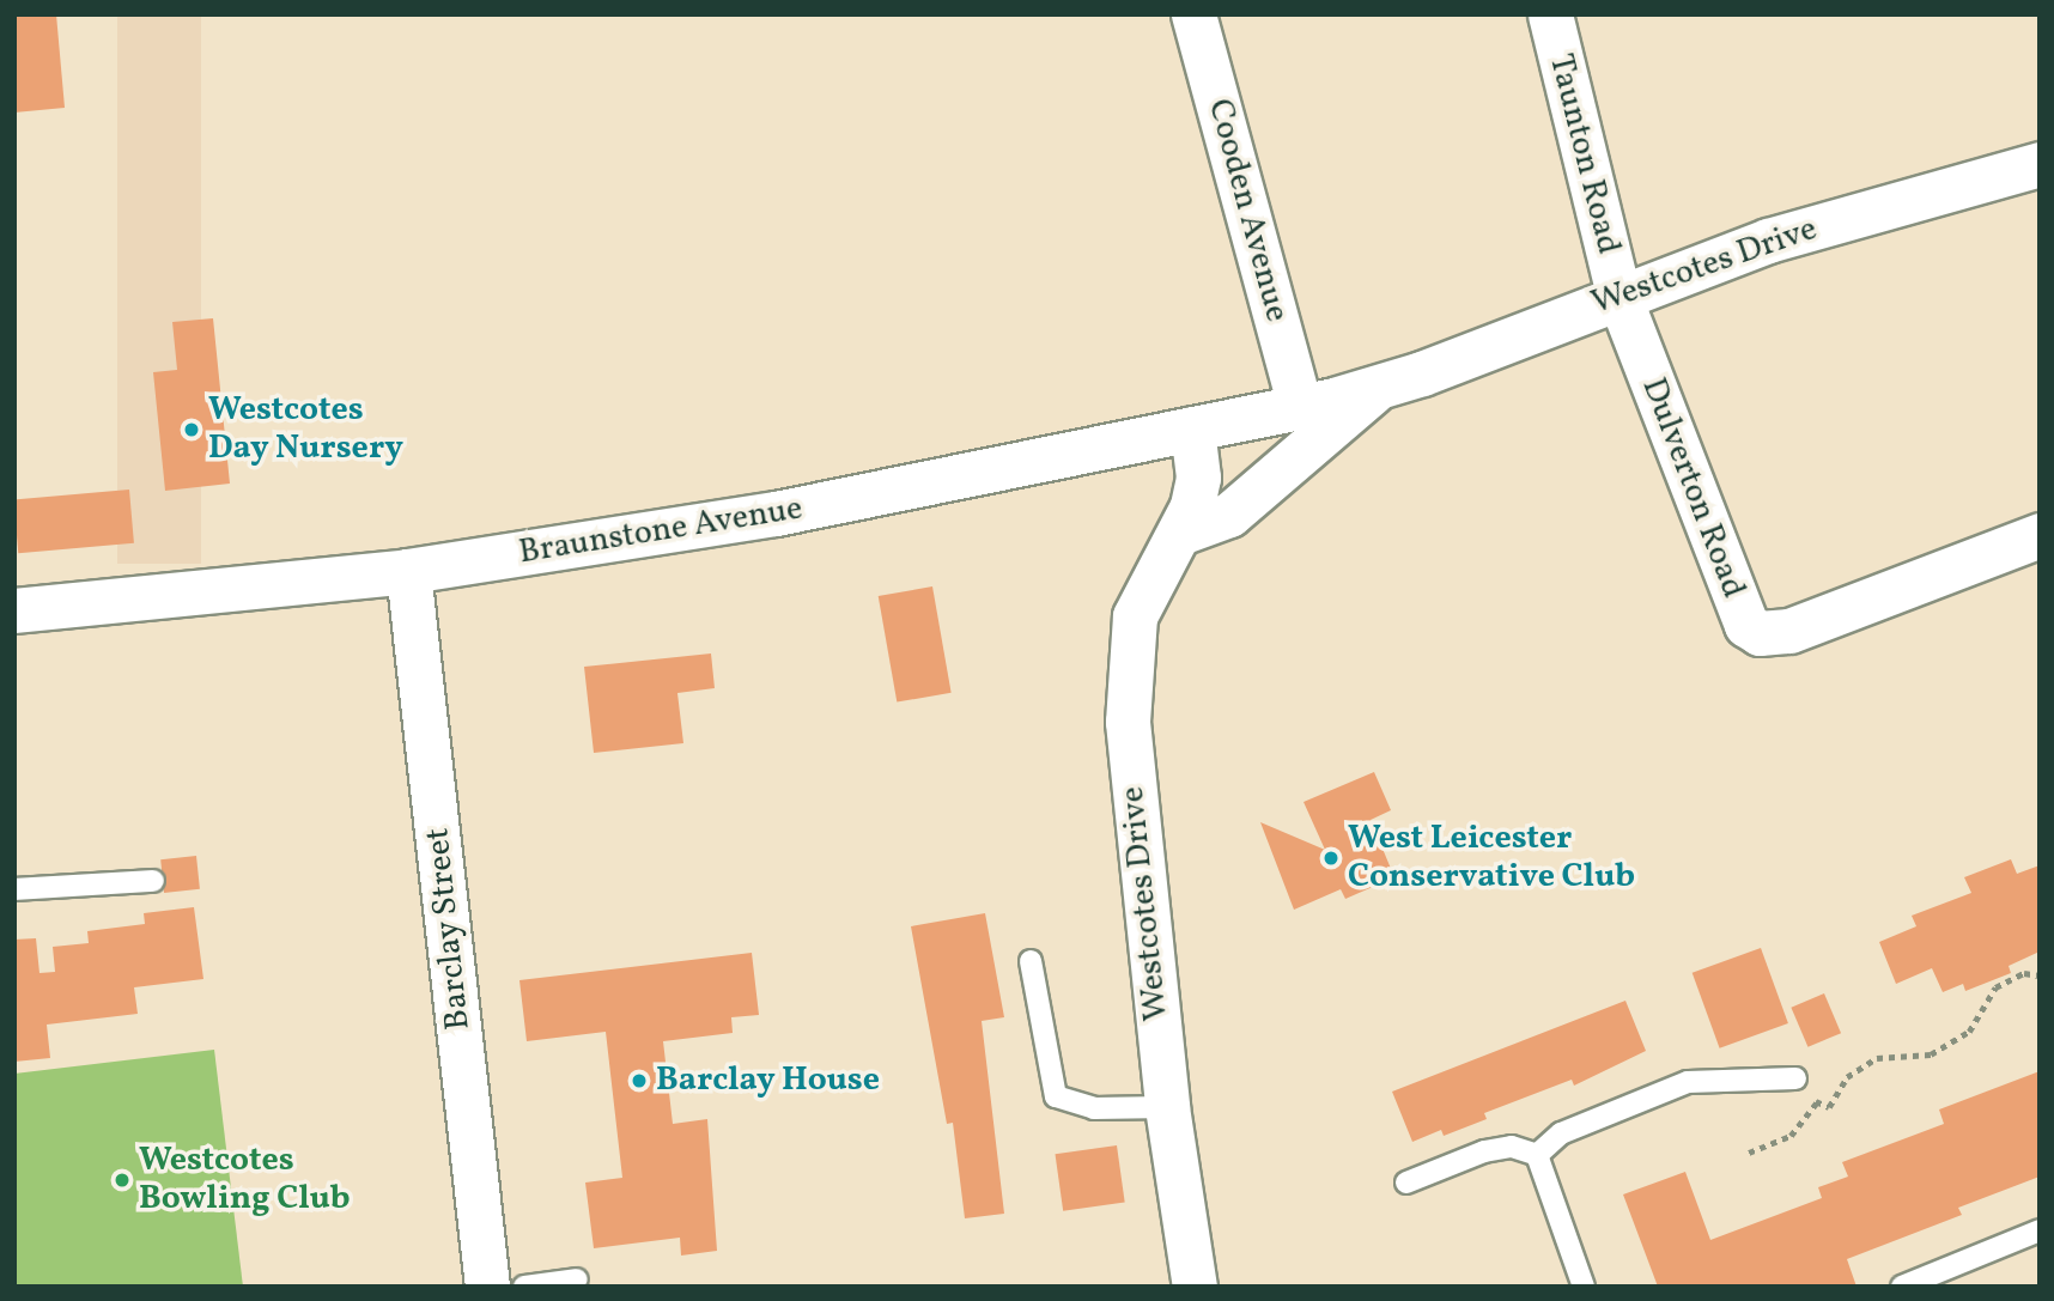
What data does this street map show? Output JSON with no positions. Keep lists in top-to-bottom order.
{
  "streets": {
    "street": [
      "Taunton Road",
      "Cooden Avenue",
      "Westcotes Drive",
      "Dulverton Road",
      "Braunstone Avenue",
      "Barclay Street"
    ]
  },
  "crossings": [
    ["Taunton Road", "Westcotes Drive"],
    ["Taunton Road", "Dulverton Road"],
    ["Cooden Avenue", "Westcotes Drive"],
    ["Cooden Avenue", "Braunstone Avenue"],
    ["Westcotes Drive", "Dulverton Road"],
    ["Westcotes Drive", "Braunstone Avenue"],
    ["Braunstone Avenue", "Barclay Street"]
  ],
  "places": [
    "Westcotes Day Nursery",
    "West Leicester Conservative Club",
    "Barclay House",
    "Westcotes Bowling Club"
  ]
}
